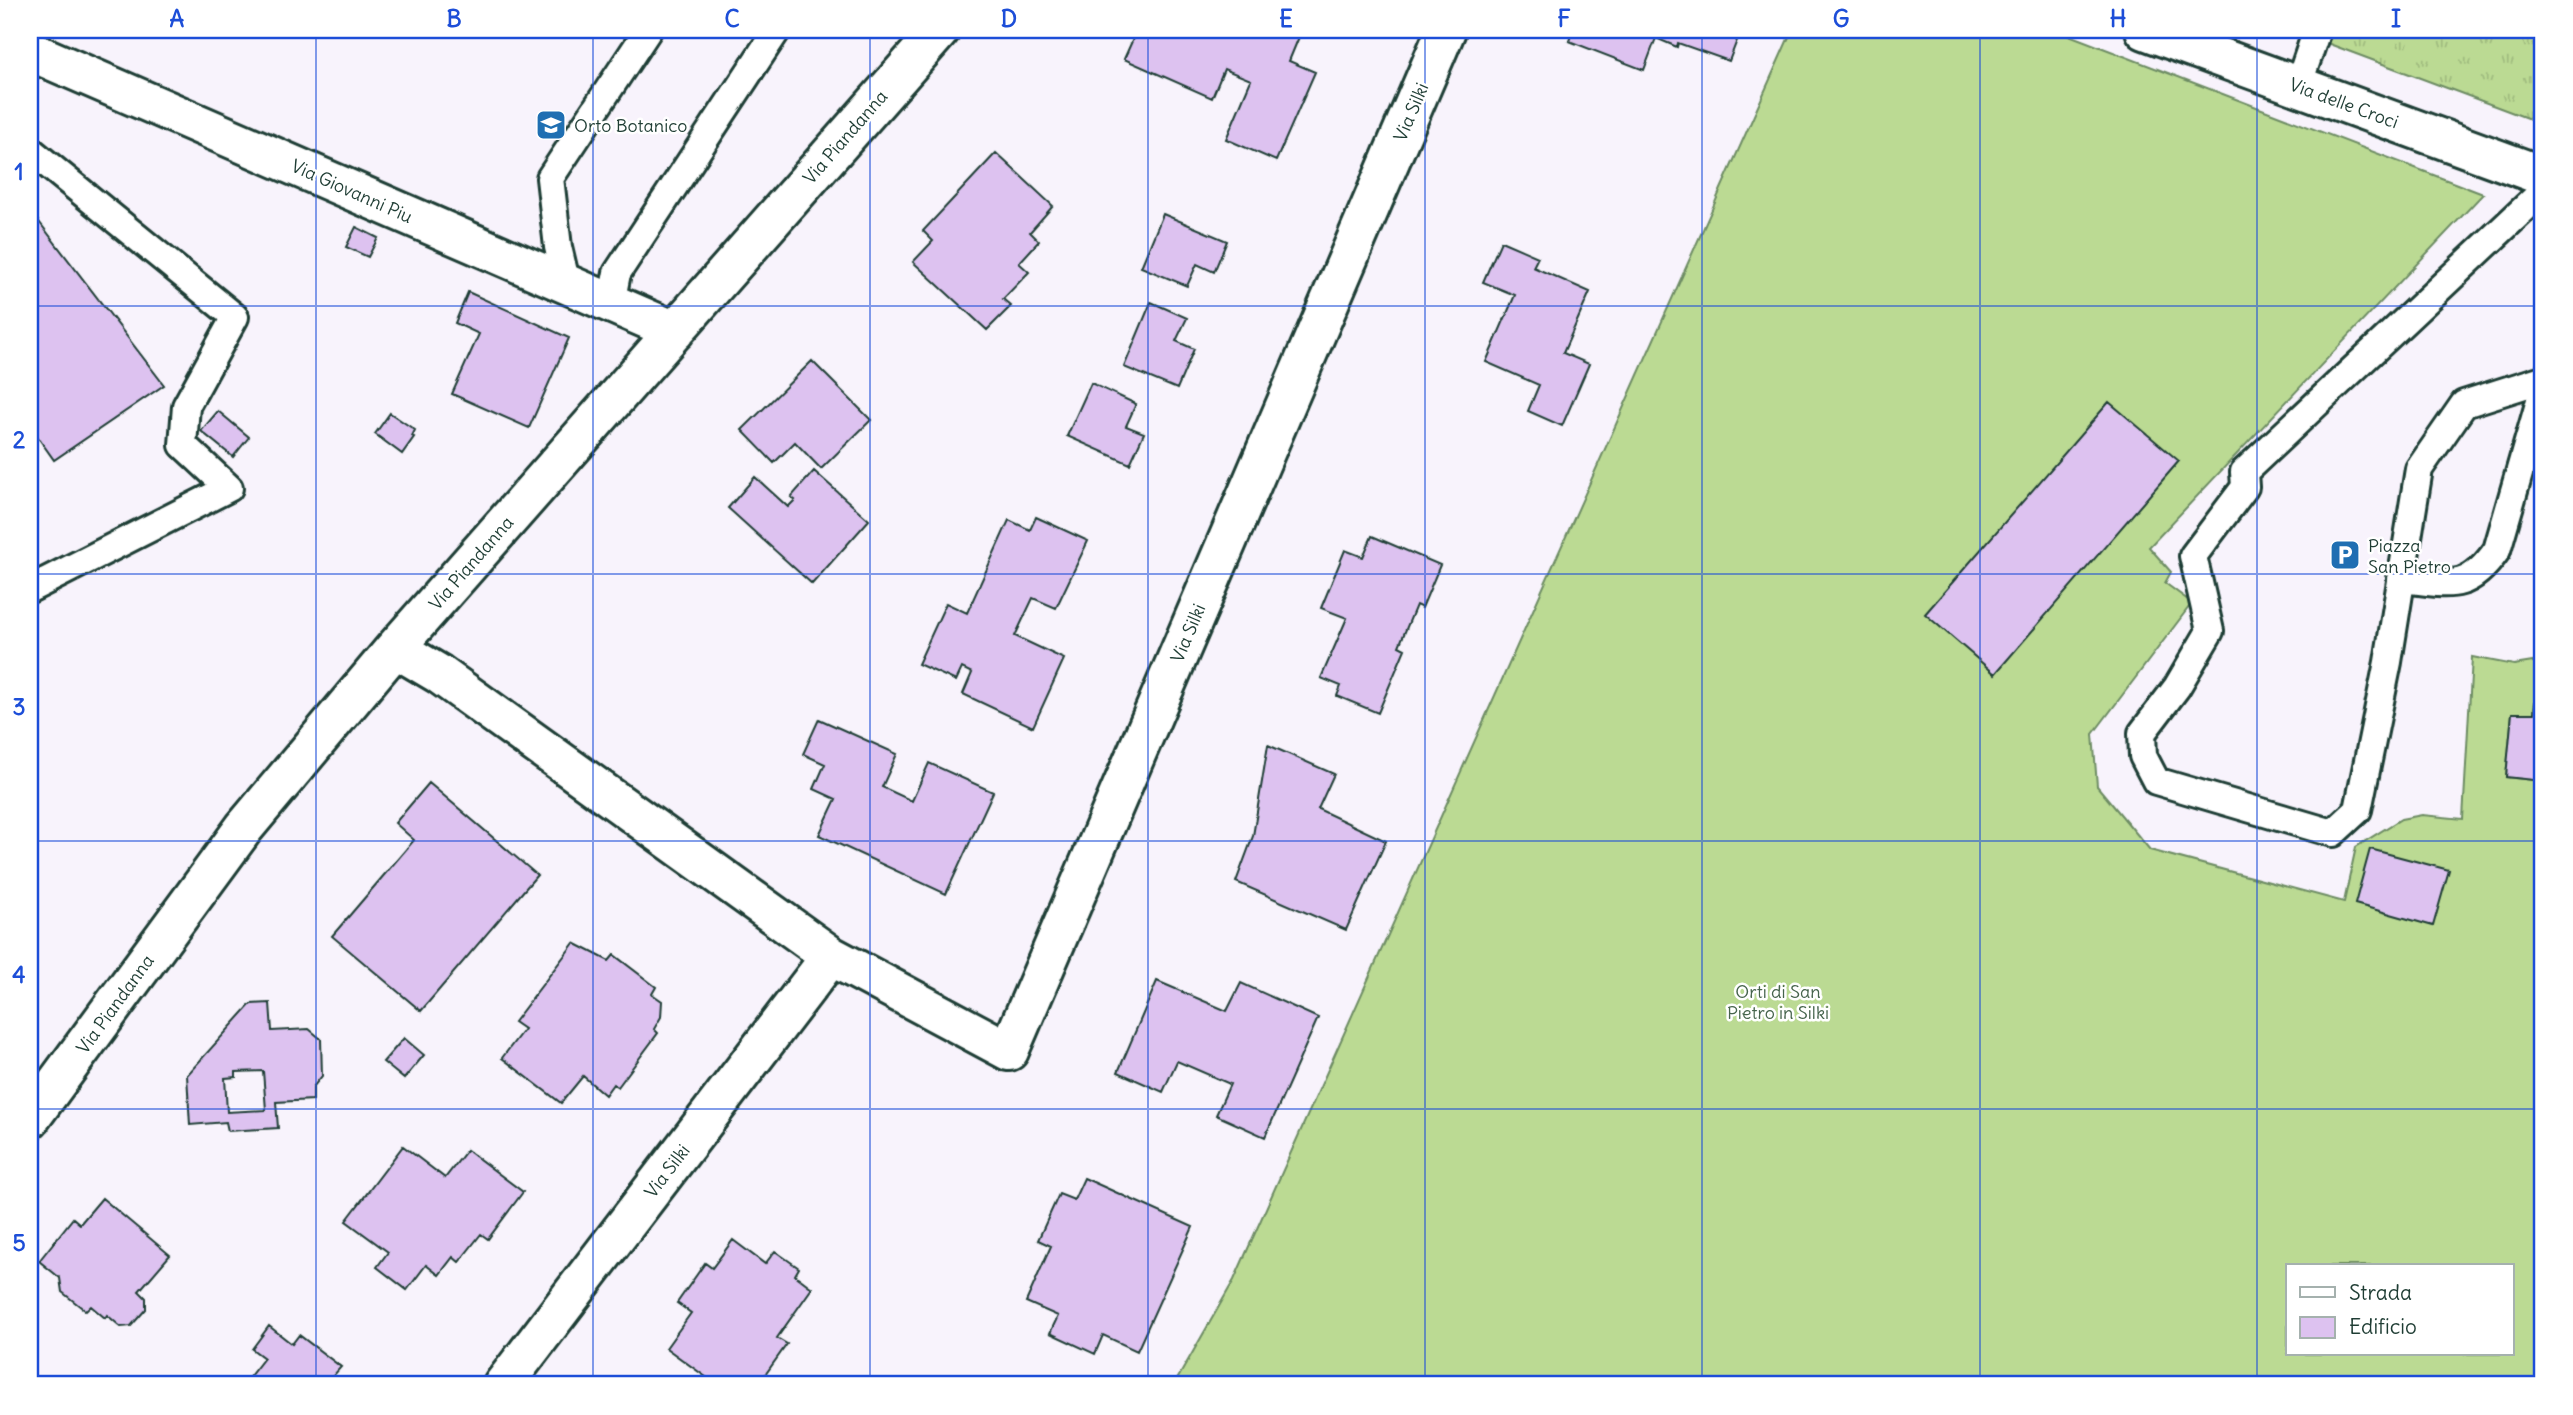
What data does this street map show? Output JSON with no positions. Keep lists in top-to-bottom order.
{
  "streets": {
    "street": [
      "Via delle Croci",
      "Via Silki",
      "Via Piandanna",
      "Via Giovanni Piu"
    ]
  },
  "crossings": [
    ["Via Silki", "Via Piandanna"],
    ["Via Piandanna", "Via Giovanni Piu"]
  ],
  "parks": ["Orti di San Pietro in Silki"],
  "places": {
    "school or university": ["Orto Botanico"],
    "parking": ["Piazza San Pietro"]
  },
  "legend": ["Strada", "Edificio"],
  "grid": {
    "columns": [
      "A",
      "B",
      "C",
      "D",
      "E",
      "F",
      "G",
      "H",
      "I"
    ],
    "rows": [
      "1",
      "2",
      "3",
      "4",
      "5"
    ]
  }
}
